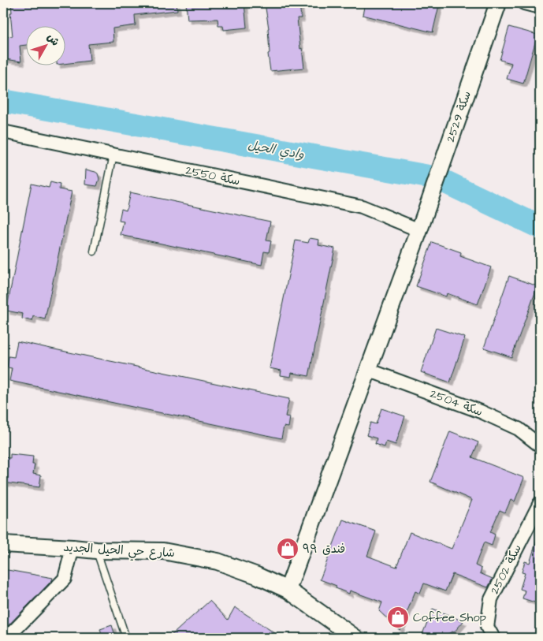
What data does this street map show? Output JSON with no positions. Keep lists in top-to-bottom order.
{
  "streets": {
    "street": [
      "سكة 2529",
      "سكة 2550",
      "سكة 2504",
      "شارع حي الحيل الجديد",
      "سكة 2502"
    ]
  },
  "crossings": [
    ["سكة 2529", "سكة 2550"],
    ["سكة 2529", "سكة 2504"],
    ["سكة 2529", "شارع حي الحيل الجديد"]
  ],
  "water": ["وادي الحيل"],
  "places": {
    "shop": ["فندق ٩٩", "Coffee Shop"]
  },
  "north": "top right"
}
